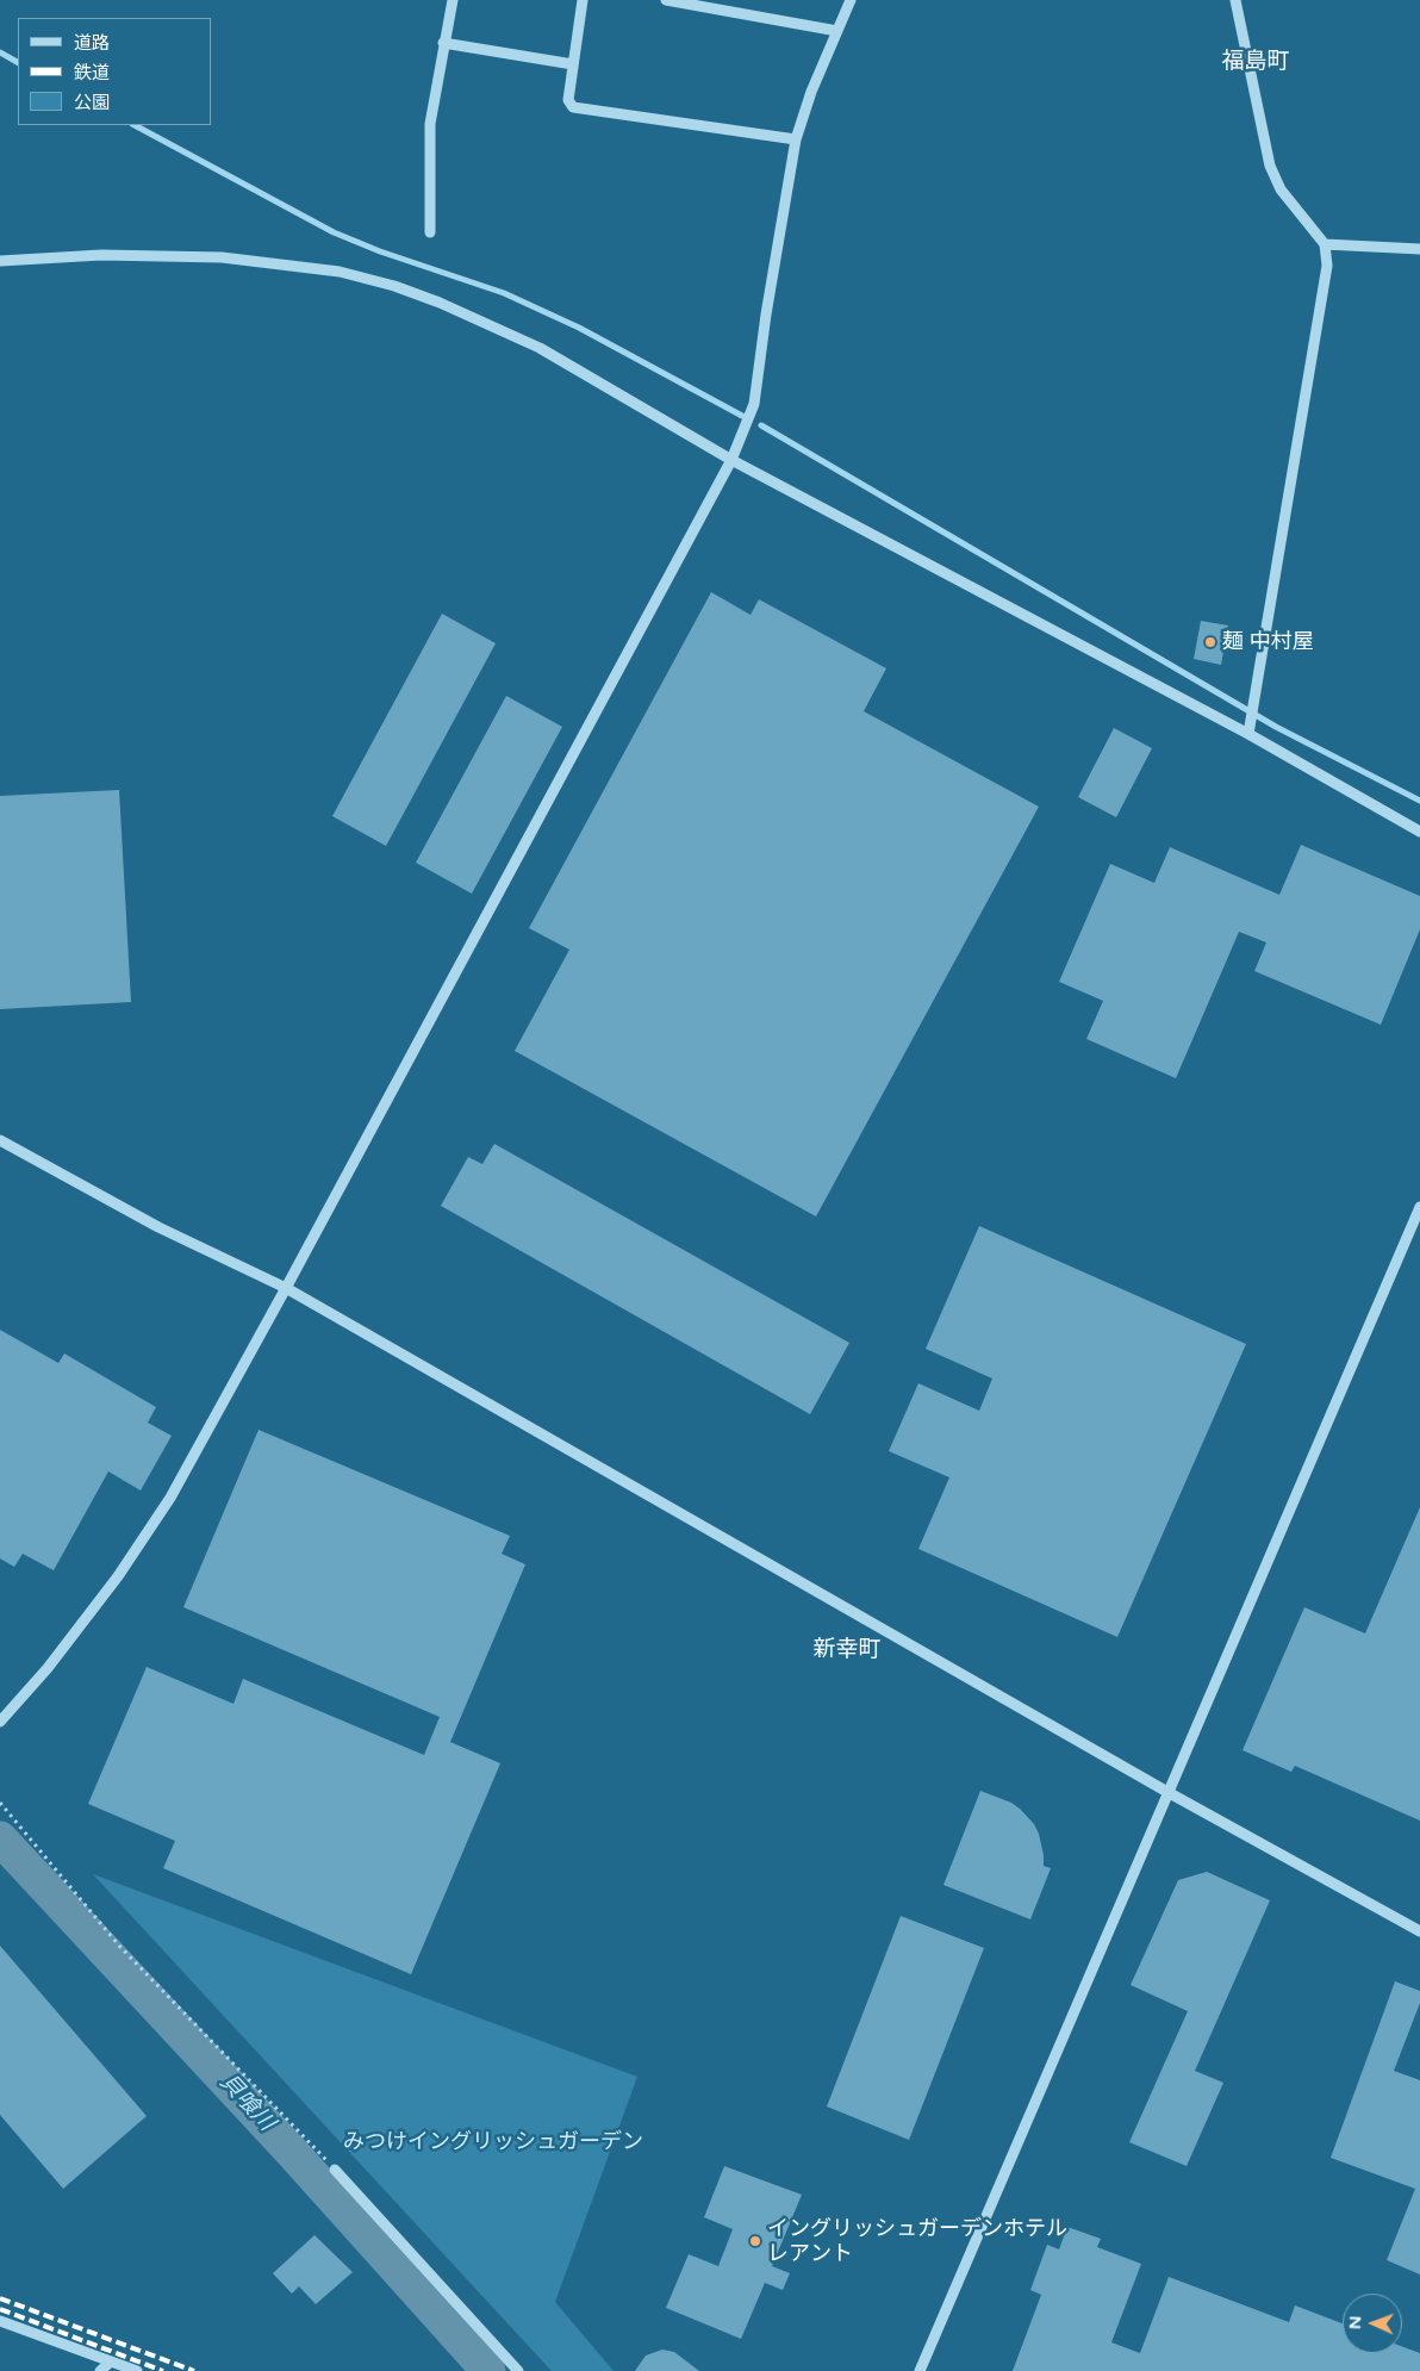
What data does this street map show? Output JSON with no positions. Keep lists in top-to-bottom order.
{
  "districts": ["福島町", "新幸町"],
  "water": ["貝喰川"],
  "parks": ["みつけイングリッシュガーデン"],
  "places": ["麺 中村屋", "イングリッシュガーデンホテル レアント"],
  "legend": ["道路", "鉄道", "公園"],
  "north": "left"
}
